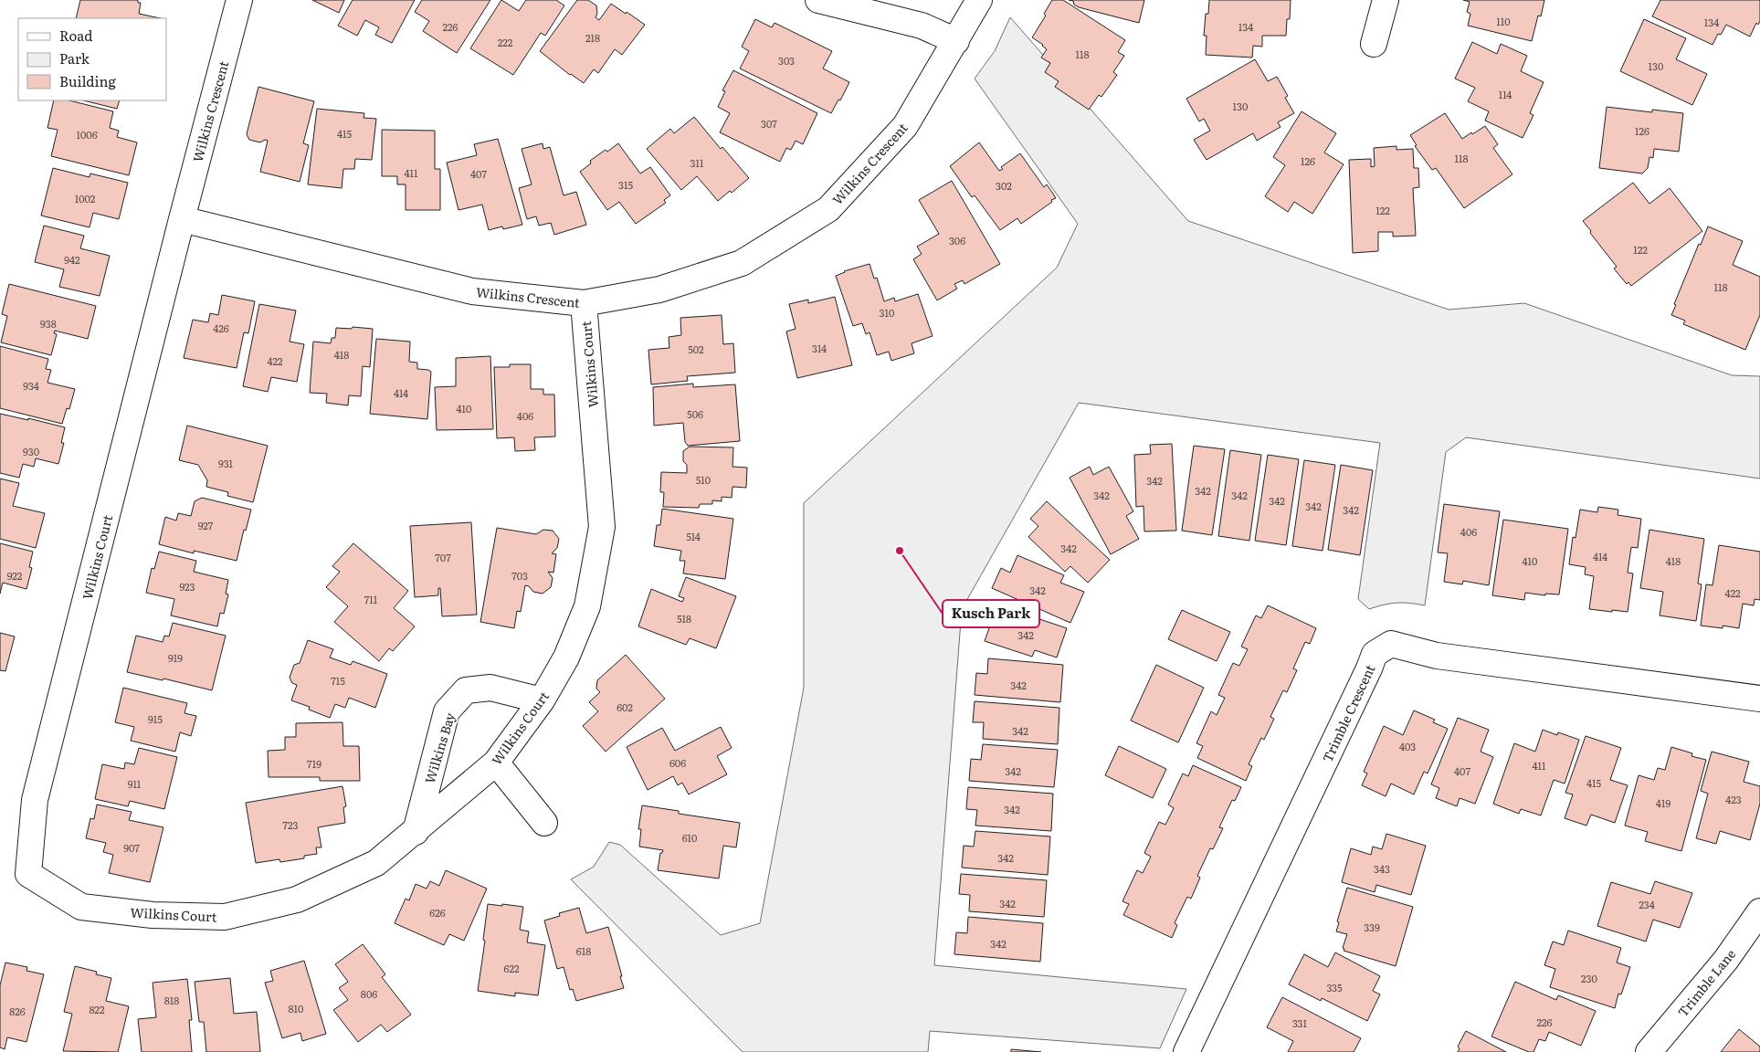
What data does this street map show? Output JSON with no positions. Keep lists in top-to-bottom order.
{
  "streets": {
    "street": [
      "Wilkins Crescent",
      "Wilkins Court",
      "Trimble Crescent",
      "Wilkins Bay",
      "Trimble Lane"
    ]
  },
  "crossings": [
    ["Wilkins Crescent", "Wilkins Court"],
    ["Wilkins Court", "Wilkins Bay"]
  ],
  "places": ["Kusch Park"],
  "house_numbers": [
    "110",
    "134",
    "226",
    "134",
    "218",
    "222",
    "118",
    "303",
    "130",
    "114",
    "130",
    "307",
    "126",
    "415",
    "1006",
    "118",
    "126",
    "311",
    "411",
    "407",
    "315",
    "302",
    "1002",
    "122",
    "306",
    "122",
    "942",
    "118",
    "310",
    "938",
    "426",
    "314",
    "502",
    "418",
    "422",
    "934",
    "414",
    "410",
    "506",
    "406",
    "930",
    "931",
    "510",
    "342",
    "342",
    "342",
    "342",
    "342",
    "342",
    "342",
    "927",
    "406",
    "514",
    "342",
    "414",
    "707",
    "410",
    "418",
    "922",
    "703",
    "923",
    "342",
    "422",
    "711",
    "518",
    "342",
    "919",
    "715",
    "342",
    "602",
    "915",
    "342",
    "403",
    "606",
    "719",
    "411",
    "342",
    "407",
    "415",
    "911",
    "423",
    "419",
    "342",
    "723",
    "610",
    "907",
    "342",
    "343",
    "342",
    "234",
    "626",
    "339",
    "342",
    "618",
    "622",
    "230",
    "335",
    "806",
    "818",
    "810",
    "822",
    "826",
    "226",
    "331"
  ],
  "legend": ["Road", "Park", "Building"]
}
